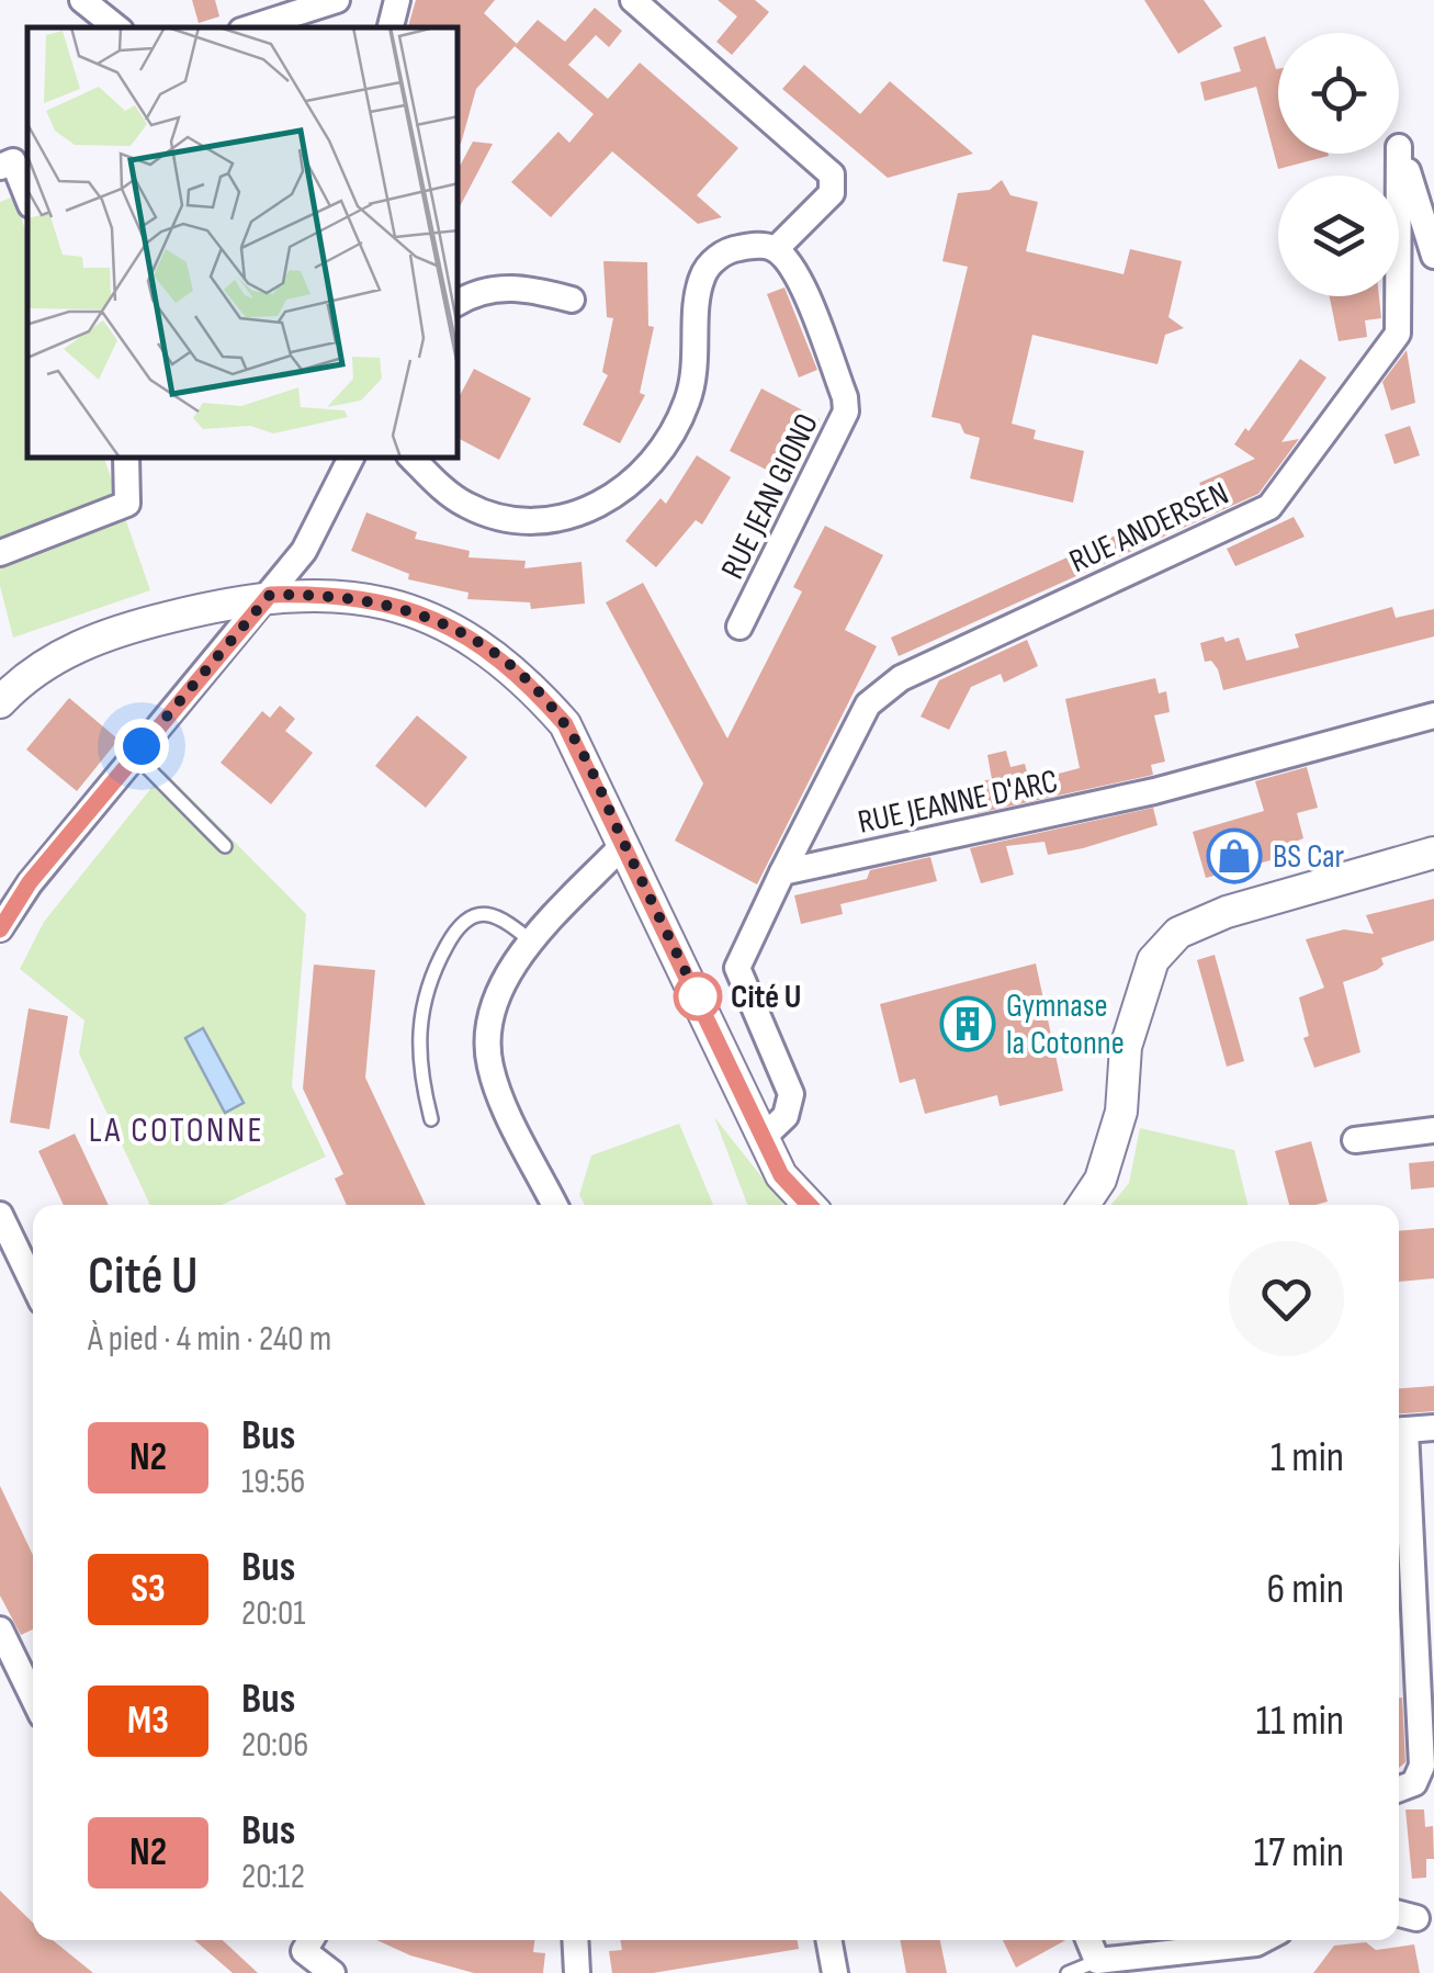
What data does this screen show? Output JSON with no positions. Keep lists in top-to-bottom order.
{
  "streets": {
    "street": ["RUE JEAN GIONO", "RUE ANDERSEN", "RUE JEANNE D'ARC"]
  },
  "crossings": [
    ["RUE ANDERSEN", "RUE JEANNE D'ARC"]
  ],
  "districts": ["LA COTONNE"],
  "places": {
    "shop": ["BS Car"],
    "other": ["Cité U"],
    "building": ["Gymnase la Cotonne"]
  },
  "lines": ["bus line N2"],
  "page": {
    "heading": ["Cité U", "À pied · 4 min · 240 m"],
    "list": [
      {
        "mark": "N2",
        "name": "Bus",
        "note": "19:56",
        "value": "1 min"
      },
      {
        "mark": "S3",
        "name": "Bus",
        "note": "20:01",
        "value": "6 min"
      },
      {
        "mark": "M3",
        "name": "Bus",
        "note": "20:06",
        "value": "11 min"
      },
      {
        "mark": "N2",
        "name": "Bus",
        "note": "20:12",
        "value": "17 min"
      }
    ]
  }
}
